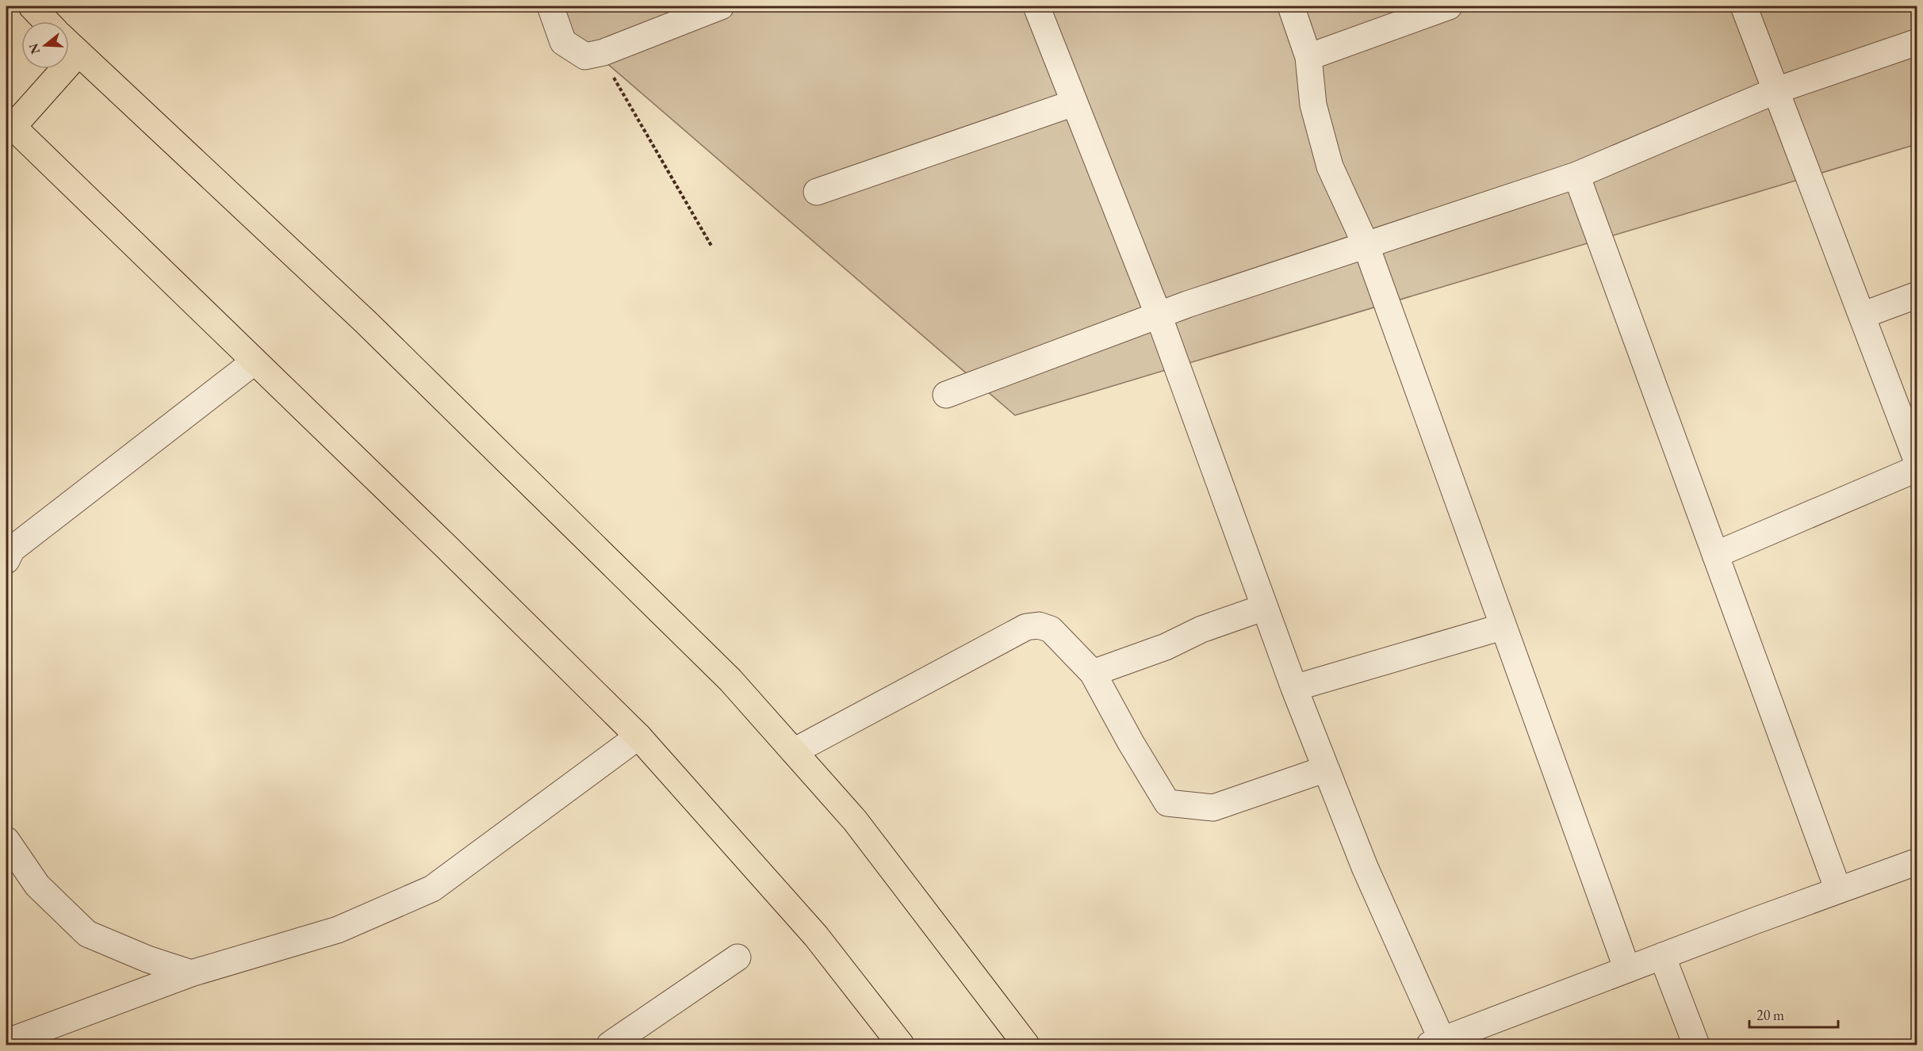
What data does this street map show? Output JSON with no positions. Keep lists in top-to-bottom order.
{
  "scale_bar": "20 m",
  "north": "left"
}
